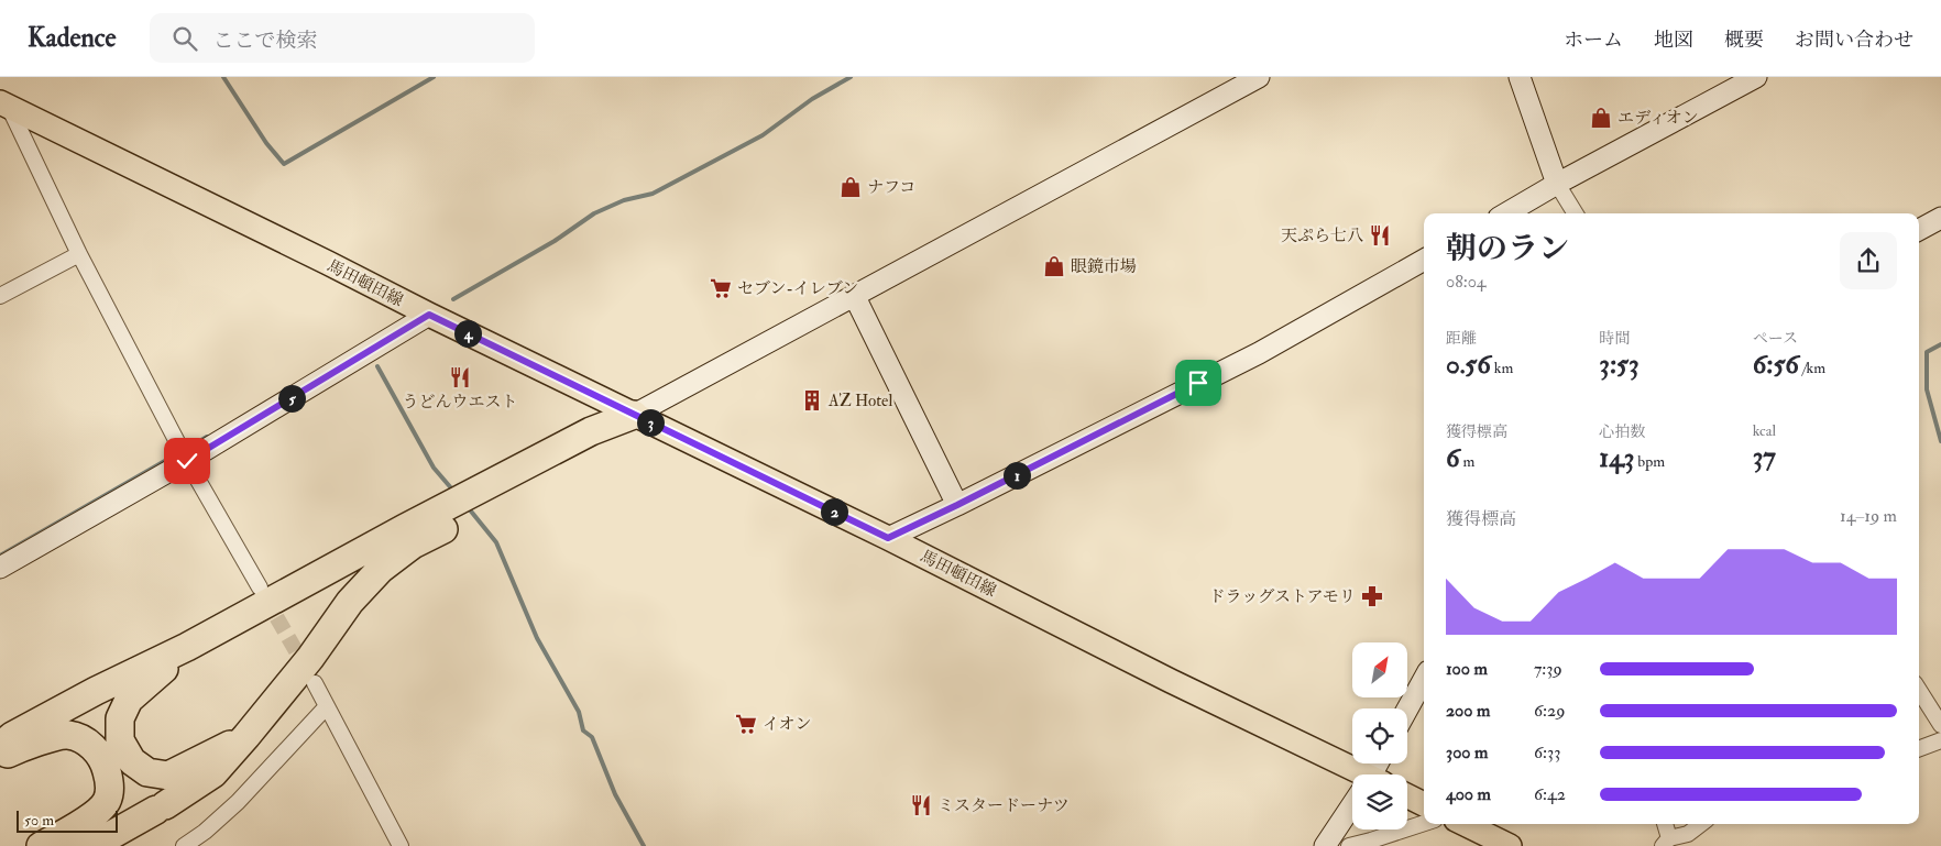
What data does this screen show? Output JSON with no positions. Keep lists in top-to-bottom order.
{
  "streets": {
    "main road": ["馬田頓田線"]
  },
  "places": {
    "shop": ["エディオン", "ナフコ", "眼鏡市場"],
    "restaurant": ["天ぷら七八", "うどんウエスト", "ミスタードーナツ"],
    "supermarket": ["セブン-イレブン", "イオン"],
    "building": ["AZ Hotel"],
    "pharmacy": ["ドラッグストアモリ"]
  },
  "scale_bar": "50 m",
  "north": "top right",
  "page": {
    "header": "Kadence",
    "search": "ここで検索",
    "nav": [
      "ホーム",
      "地図",
      "概要",
      "お問い合わせ"
    ],
    "heading": ["朝のラン", "08:04"],
    "stats": [
      ["距離", "0.56 km"],
      ["時間", "3:53"],
      ["ペース", "6:56 /km"],
      ["獲得標高", "6 m"],
      ["心拍数", "143 bpm"],
      ["kcal", "37"]
    ],
    "pins": [
      "4",
      "5",
      "3",
      "1",
      "2"
    ],
    "chart": ["獲得標高", "14–19 m"],
    "list": [
      {
        "name": "100 m",
        "note": "7:39"
      },
      {
        "name": "200 m",
        "note": "6:29"
      },
      {
        "name": "300 m",
        "note": "6:33"
      },
      {
        "name": "400 m",
        "note": "6:42"
      }
    ],
    "scale": "50 m"
  }
}
